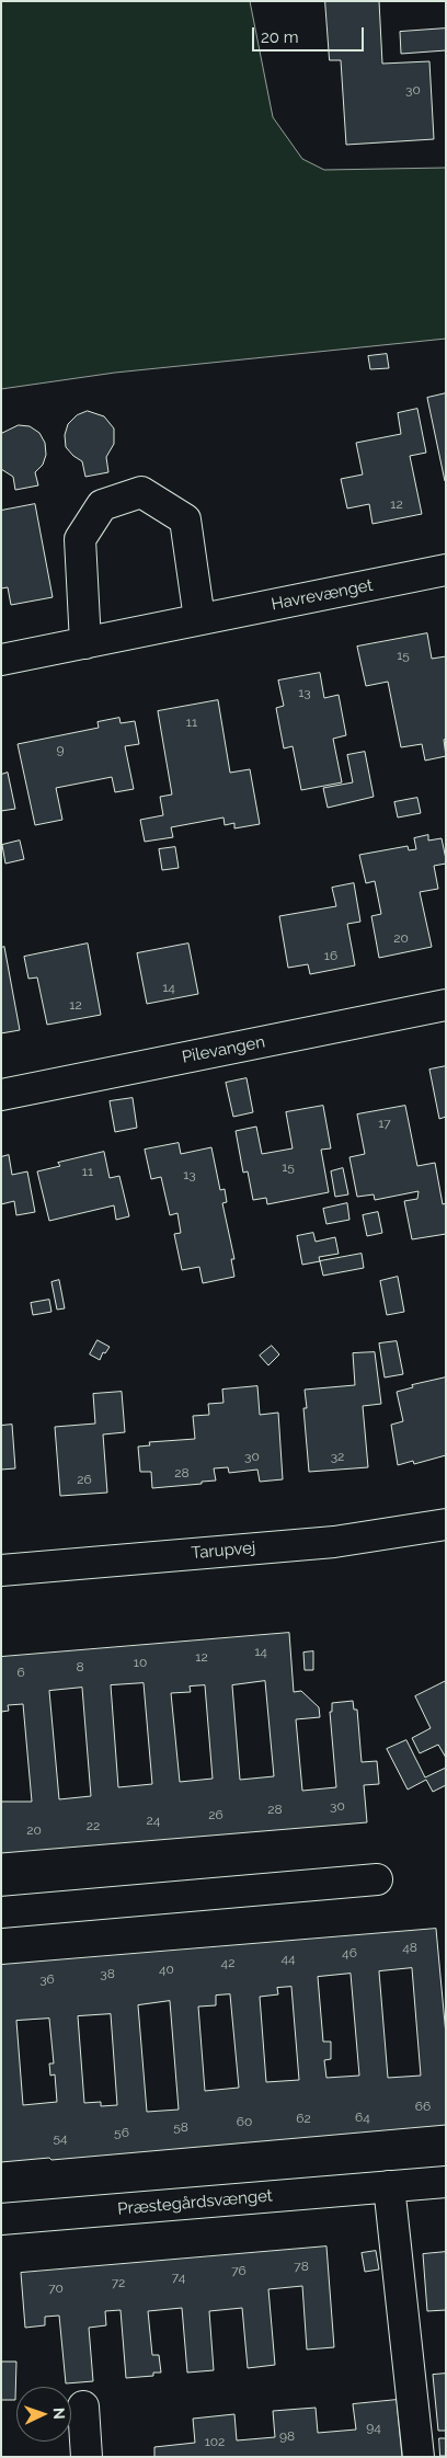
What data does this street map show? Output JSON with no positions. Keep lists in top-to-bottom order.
{
  "streets": {
    "street": [
      "Havrevænget",
      "Pilevangen",
      "Tarupvej",
      "Præstegårdsvænget"
    ]
  },
  "house_numbers": [
    "30",
    "12",
    "15",
    "13",
    "11",
    "9",
    "20",
    "16",
    "14",
    "12",
    "17",
    "15",
    "11",
    "13",
    "30",
    "32",
    "28",
    "26",
    "14",
    "12",
    "10",
    "8",
    "6",
    "30",
    "28",
    "26",
    "24",
    "22",
    "20",
    "48",
    "46",
    "44",
    "42",
    "40",
    "38",
    "36",
    "66",
    "64",
    "62",
    "60",
    "58",
    "56",
    "54",
    "78",
    "76",
    "74",
    "72",
    "70",
    "94",
    "98",
    "102"
  ],
  "scale_bar": "20 m",
  "north": "right"
}
